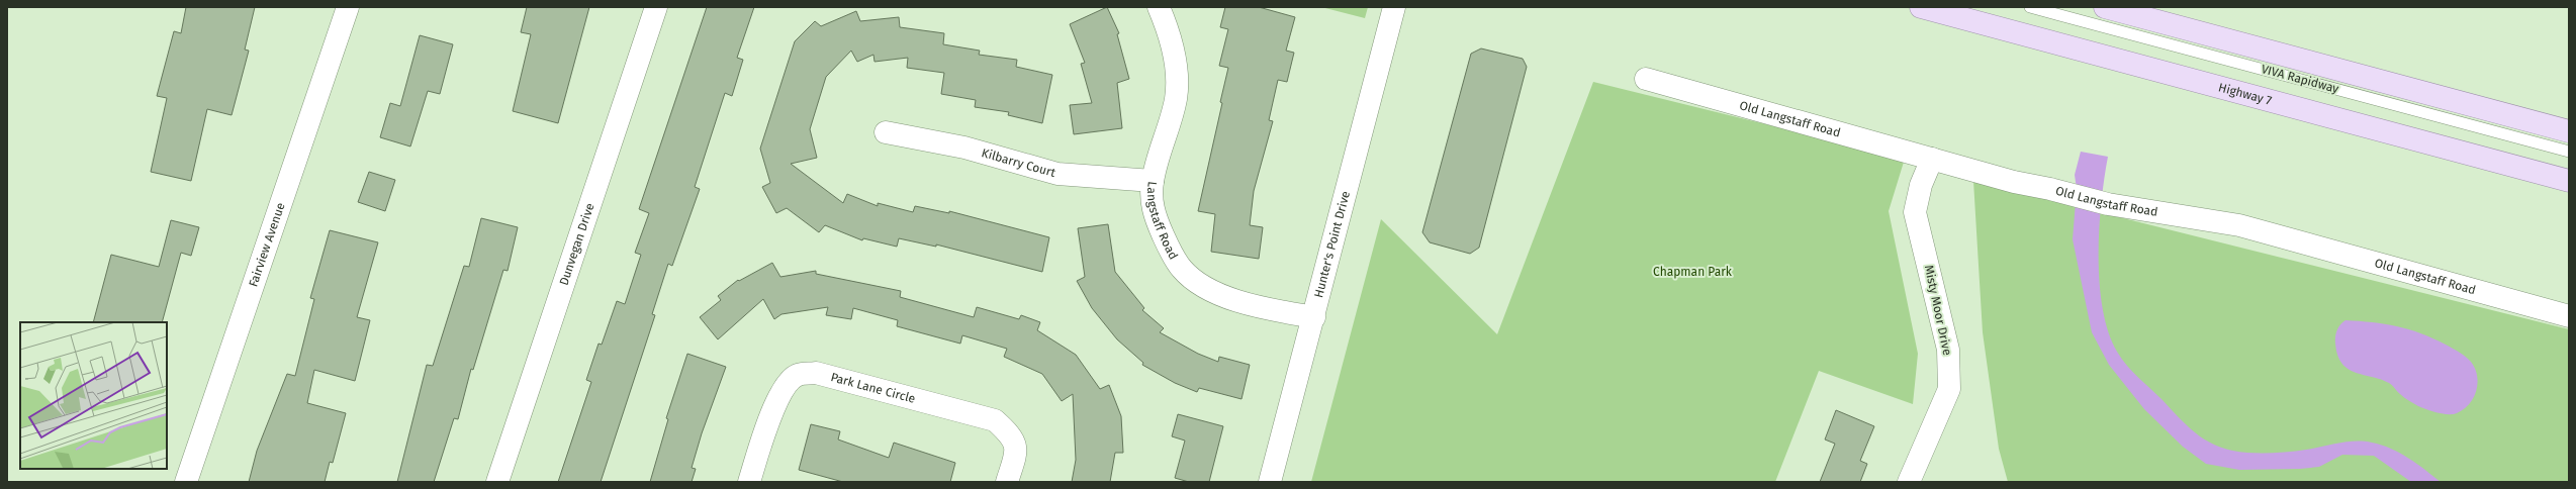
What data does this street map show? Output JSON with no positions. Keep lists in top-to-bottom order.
{
  "streets": {
    "main road": ["Highway 7"],
    "street": [
      "Old Langstaff Road",
      "Kilbarry Court",
      "Langstaff Road",
      "Fairview Avenue",
      "Dunvegan Drive",
      "Hunter's Point Drive",
      "Misty Moor Drive",
      "Park Lane Circle"
    ],
    "lane": ["VIVA Rapidway"]
  },
  "crossings": [
    ["Old Langstaff Road", "Misty Moor Drive"],
    ["Kilbarry Court", "Langstaff Road"],
    ["Langstaff Road", "Hunter's Point Drive"]
  ],
  "parks": ["Chapman Park"]
}
